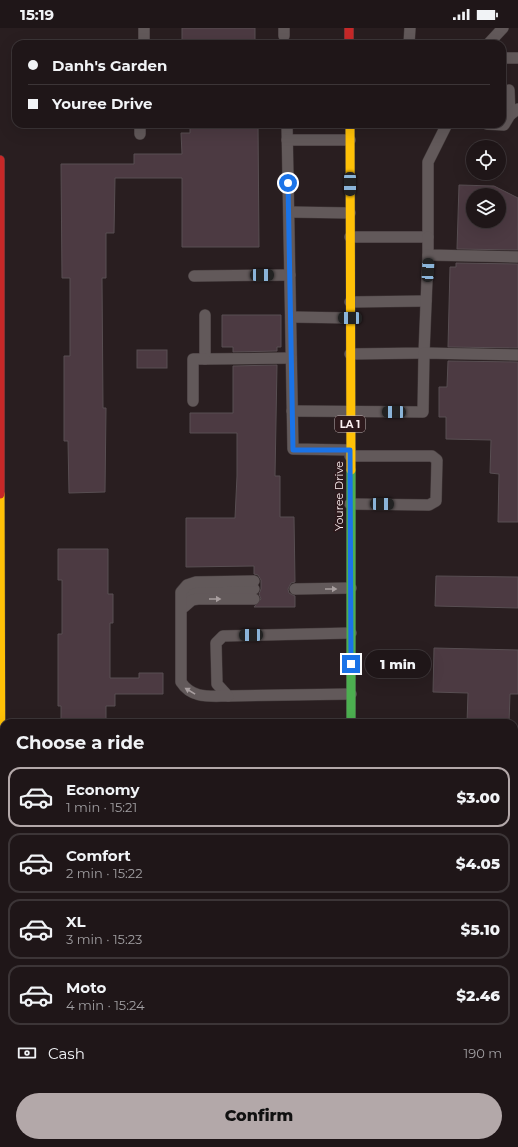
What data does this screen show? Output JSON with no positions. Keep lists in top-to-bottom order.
{
  "streets": {
    "street": ["LA 1", "Youree Drive"]
  },
  "page": {
    "status": "15:19",
    "banner": ["Danh's Garden", "Youree Drive"],
    "bubble": "1 min",
    "heading": "Choose a ride",
    "list": [
      {
        "name": "Economy",
        "note": "1 min · 15:21",
        "value": "$3.00"
      },
      {
        "name": "Comfort",
        "note": "2 min · 15:22",
        "value": "$4.05"
      },
      {
        "name": "XL",
        "note": "3 min · 15:23",
        "value": "$5.10"
      },
      {
        "name": "Moto",
        "note": "4 min · 15:24",
        "value": "$2.46"
      }
    ],
    "pay": ["Cash", "190 m"],
    "buttons": "Confirm"
  }
}
